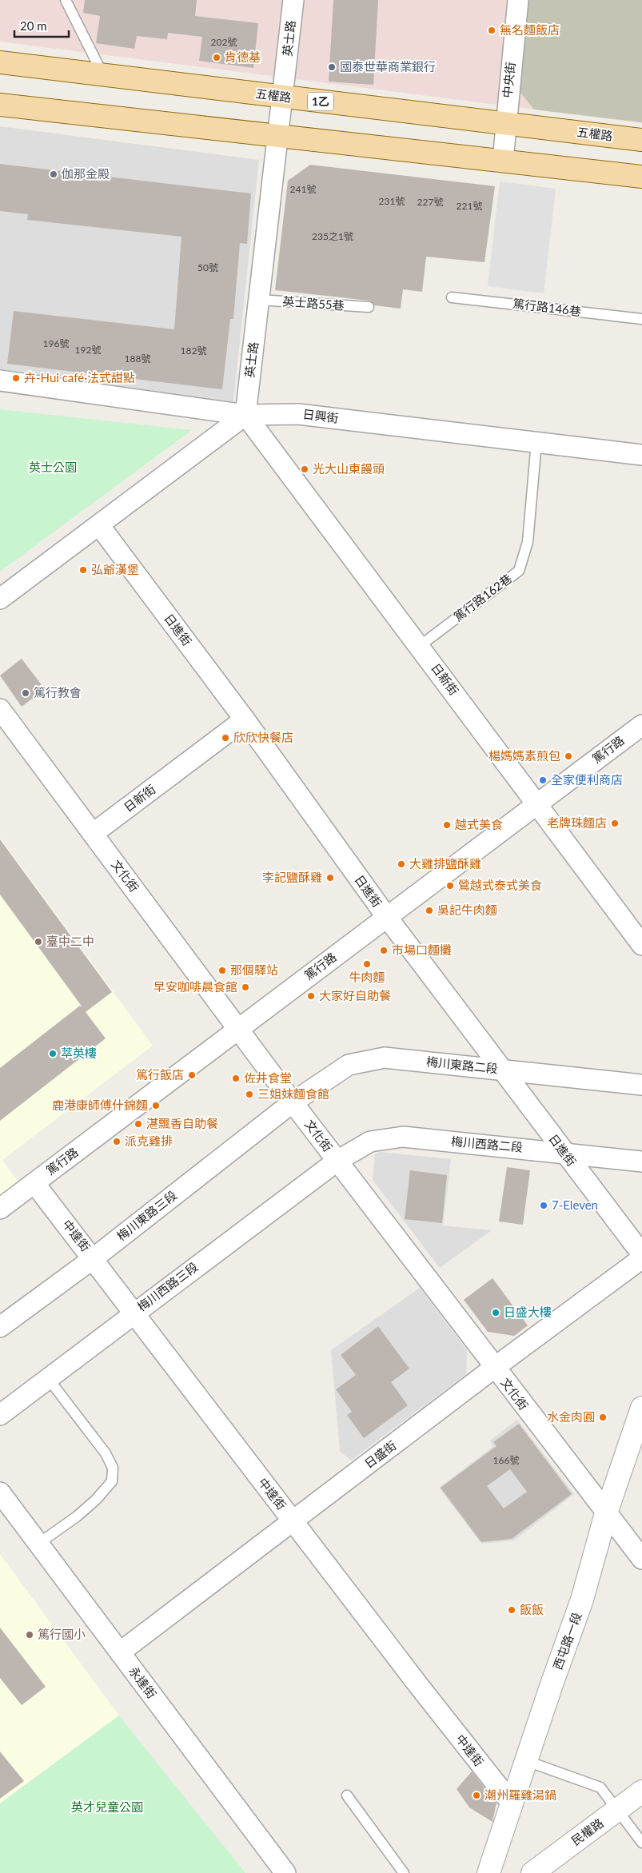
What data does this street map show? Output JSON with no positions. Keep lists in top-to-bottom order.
{
  "streets": {
    "main road": ["五權路", "1乙"],
    "street": [
      "英士路",
      "中央街",
      "日興街",
      "日進街",
      "日新街",
      "篤行路",
      "文化街",
      "梅川東路二段",
      "梅川西路二段",
      "梅川東路三段",
      "中達街",
      "梅川西路三段",
      "日盛街",
      "西屯路一段",
      "永達街",
      "民權路"
    ],
    "lane": ["英士路55巷", "篤行路146巷", "篤行路162巷"]
  },
  "crossings": [
    ["英士路", "五權路"],
    ["英士路", "英士路55巷"],
    ["英士路", "日興街"],
    ["英士路", "日新街"],
    ["中央街", "五權路"],
    ["日興街", "篤行路162巷"],
    ["日興街", "日新街"],
    ["篤行路162巷", "日新街"],
    ["日進街", "日新街"],
    ["日進街", "篤行路"],
    ["日進街", "梅川東路二段"],
    ["日進街", "梅川西路二段"],
    ["日新街", "篤行路"],
    ["日新街", "文化街"],
    ["篤行路", "文化街"],
    ["篤行路", "中達街"],
    ["文化街", "梅川東路二段"],
    ["文化街", "梅川西路二段"],
    ["文化街", "梅川東路三段"],
    ["文化街", "梅川西路三段"],
    ["文化街", "日盛街"],
    ["文化街", "西屯路一段"],
    ["梅川東路二段", "梅川東路三段"],
    ["梅川西路二段", "梅川西路三段"],
    ["梅川東路三段", "中達街"],
    ["中達街", "梅川西路三段"],
    ["中達街", "日盛街"],
    ["中達街", "西屯路一段"],
    ["日盛街", "永達街"]
  ],
  "parks": ["英士公園", "英才兒童公園"],
  "places": [
    "無名麵飯店",
    "肯德基",
    "國泰世華商業銀行",
    "伽那金殿",
    "卉-Hui café·法式甜點",
    "光大山東饅頭",
    "弘爺漢堡",
    "篤行教會",
    "欣欣快餐店",
    "楊媽媽素煎包",
    "全家便利商店",
    "老牌珠麵店",
    "越式美食",
    "大雞排鹽酥雞",
    "李記鹽酥雞",
    "鶯越式泰式美食",
    "吳記牛肉麵",
    "臺中二中",
    "市場口麵攤",
    "牛肉麵",
    "那個驛站",
    "早安咖啡晨食館",
    "大家好自助餐",
    "萃英樓",
    "篤行飯店",
    "佐井食堂",
    "三姐妹麵食館",
    "鹿港康師傅什錦麵",
    "湛飄香自助餐",
    "派克雞排",
    "7-Eleven",
    "日盛大樓",
    "水金肉圓",
    "飯飯",
    "篤行國小",
    "潮州羅雞湯鍋"
  ],
  "house_numbers": [
    "202號",
    "241號",
    "231號",
    "227號",
    "221號",
    "235之1號",
    "50號",
    "196號",
    "192號",
    "182號",
    "188號",
    "166號"
  ],
  "scale_bar": "20 m"
}
